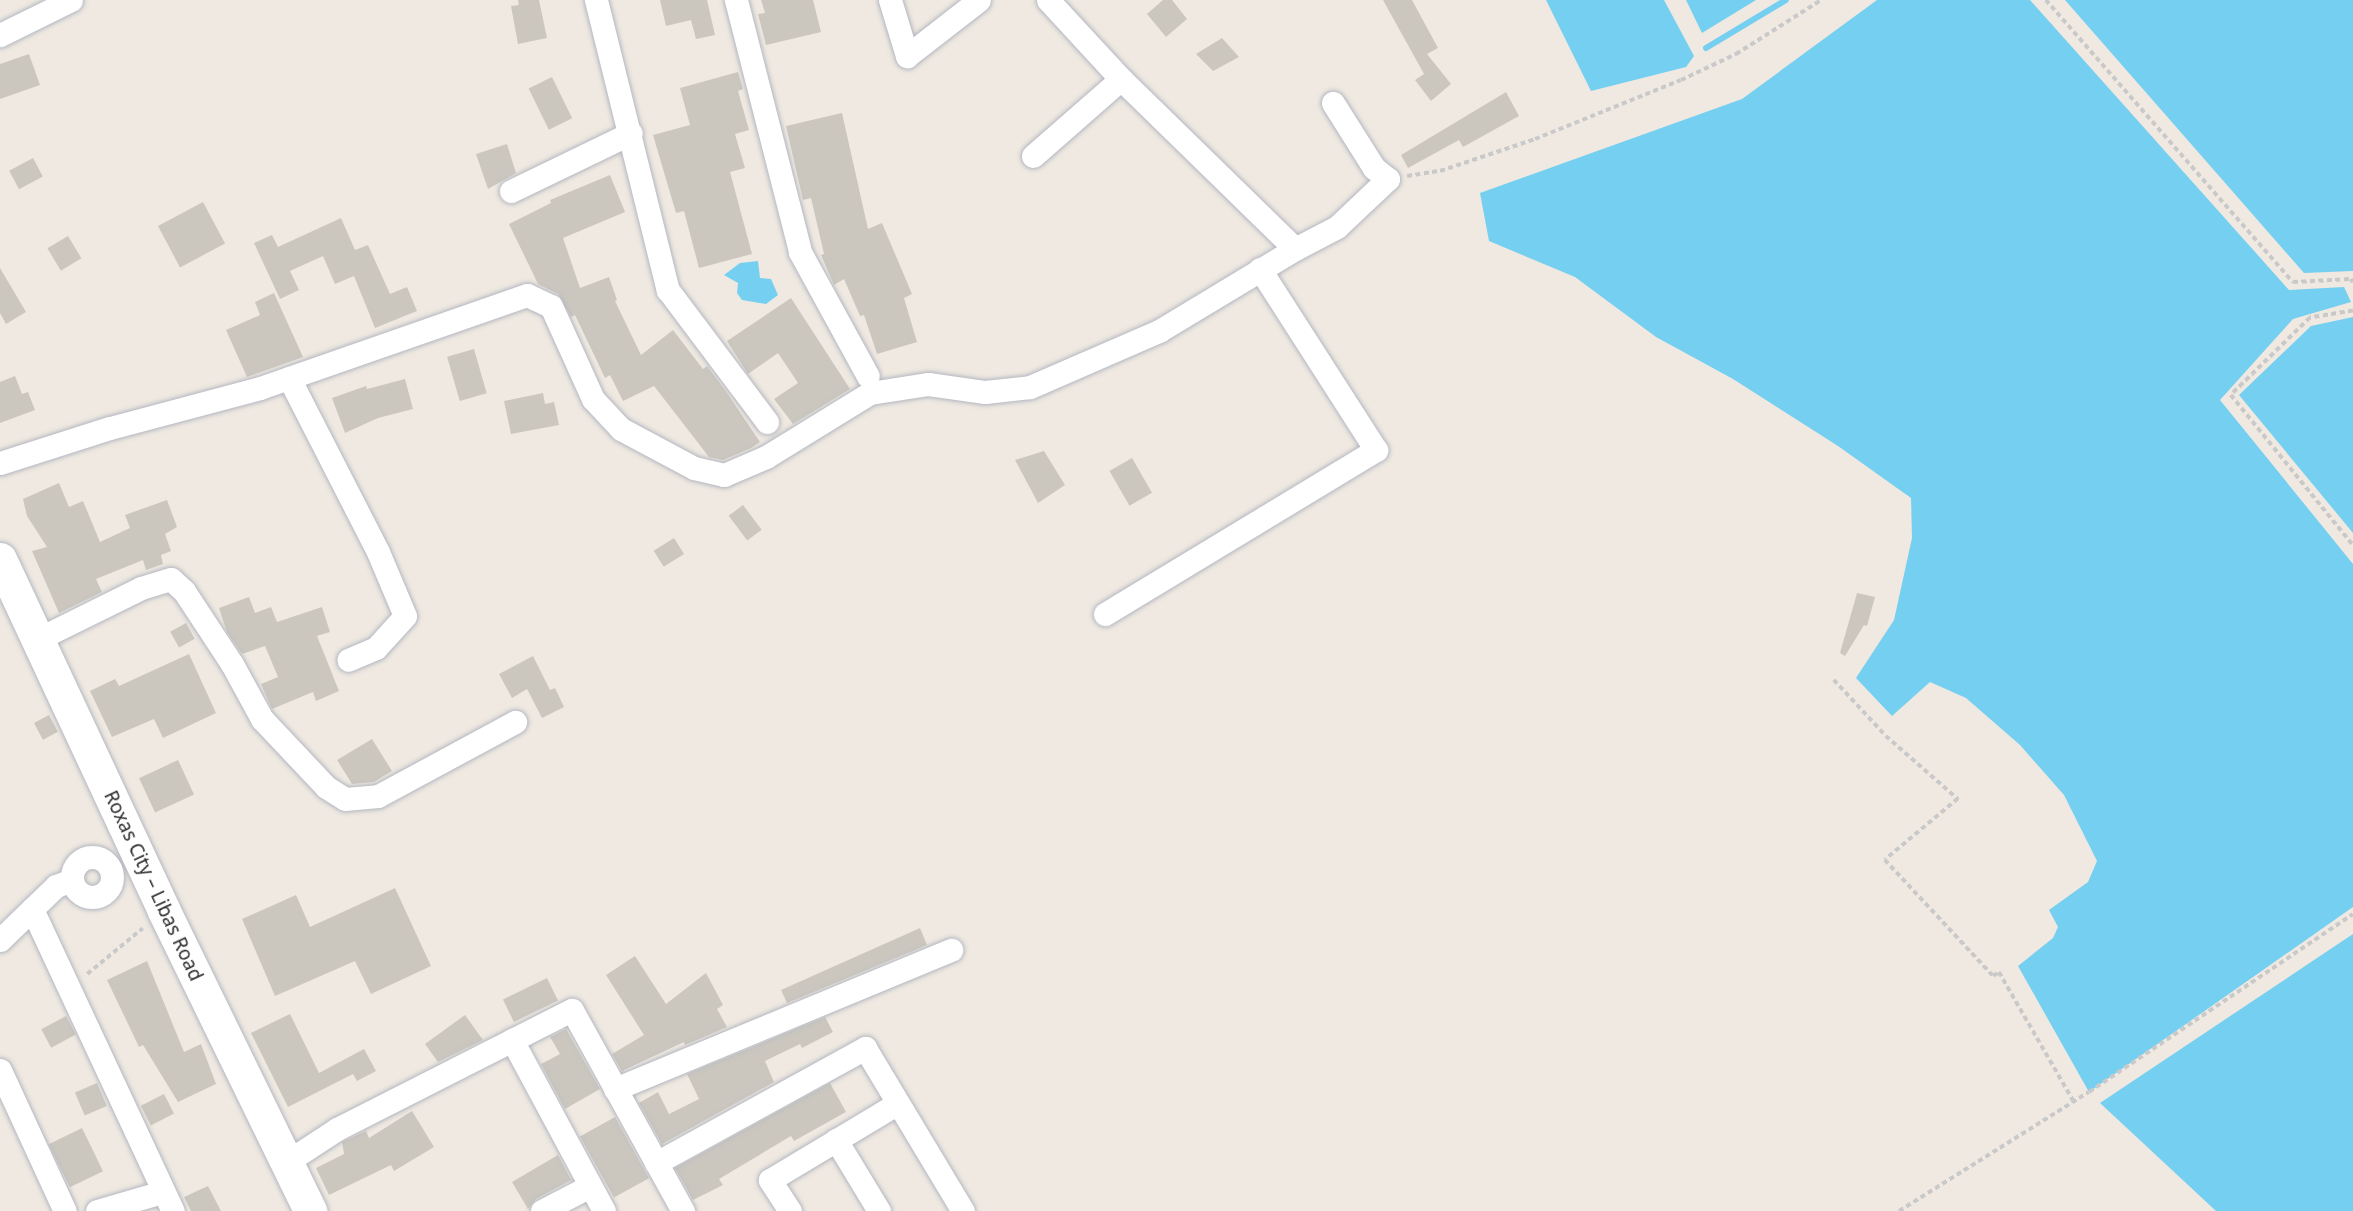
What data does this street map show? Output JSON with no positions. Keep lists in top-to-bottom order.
{
  "streets": {
    "main road": ["Roxas City – Libas Road"]
  }
}
